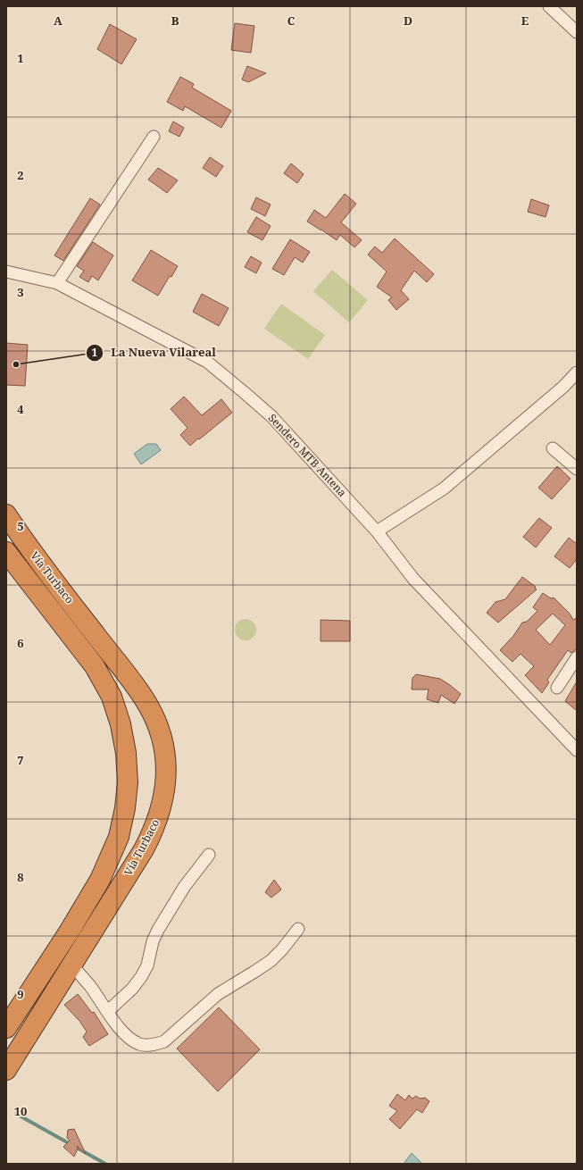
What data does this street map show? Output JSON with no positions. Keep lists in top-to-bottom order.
{
  "streets": {
    "highway": ["Vía Turbaco"],
    "street": ["Sendero MTB Antena"]
  },
  "places": ["La Nueva Vilareal"],
  "grid": {
    "columns": [
      "A",
      "B",
      "C",
      "D",
      "E"
    ],
    "rows": [
      "1",
      "2",
      "3",
      "4",
      "5",
      "6",
      "7",
      "8",
      "9",
      "10"
    ]
  }
}
